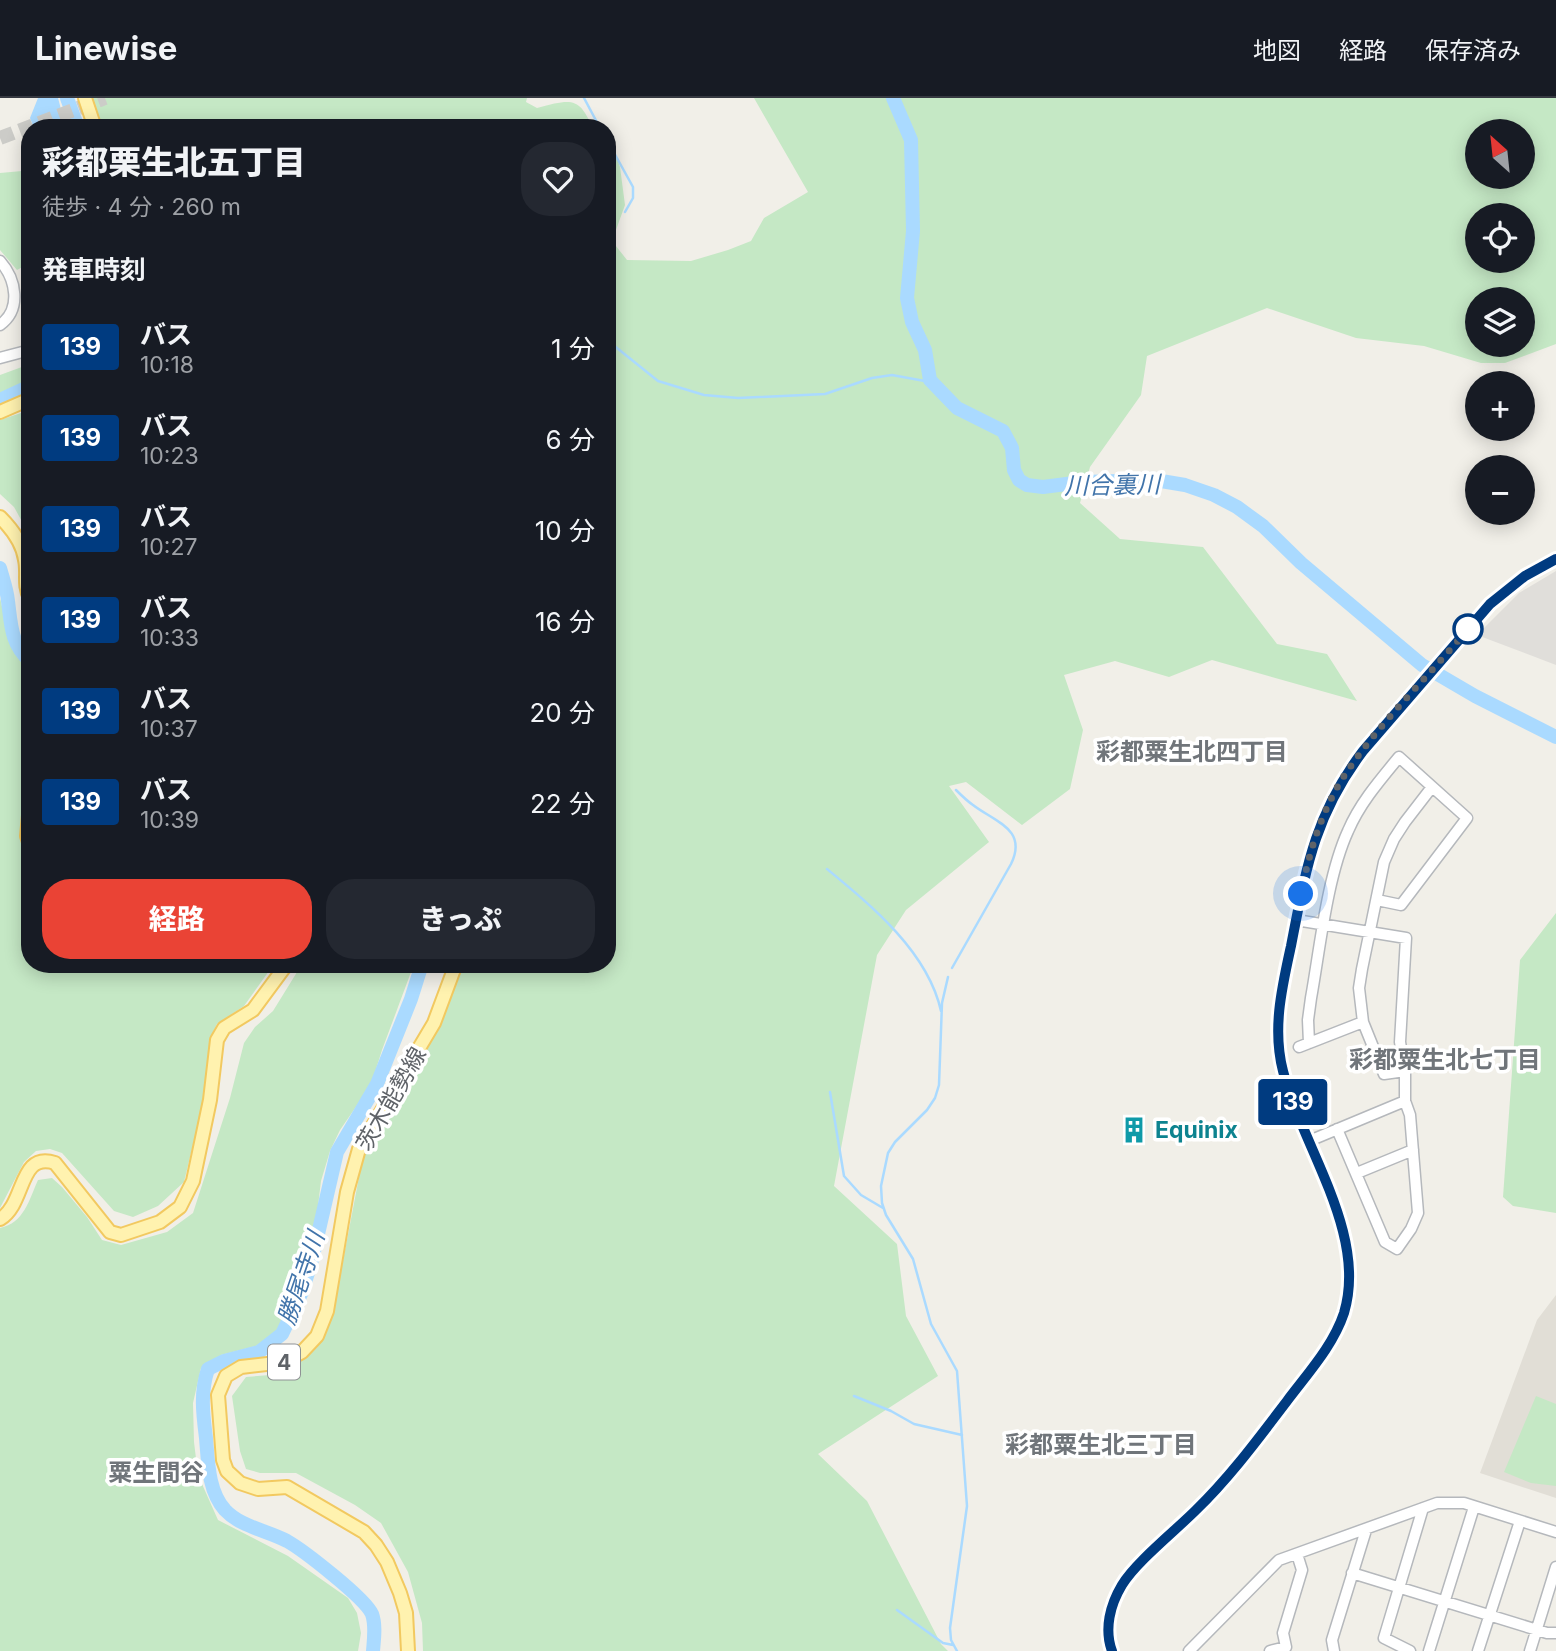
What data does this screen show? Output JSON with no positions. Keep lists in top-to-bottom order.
{
  "streets": {
    "main road": ["茨木能勢線", "4"]
  },
  "districts": [
    "彩都粟生北四丁目",
    "彩都粟生北七丁目",
    "彩都粟生北三丁目",
    "粟生間谷"
  ],
  "water": ["川合裏川", "勝尾寺川"],
  "places": {
    "building": ["Equinix"]
  },
  "lines": ["bus line 139"],
  "north": "top left",
  "page": {
    "header": "Linewise",
    "nav": ["地図", "経路", "保存済み"],
    "on_map": "139",
    "map_buttons": ["+", "−"],
    "heading": [
      ["彩都栗生北五丁目", "徒歩 · 4 分 · 260 m"],
      "発車時刻"
    ],
    "list": [
      {
        "mark": "139",
        "name": "バス",
        "note": "10:18",
        "value": "1 分"
      },
      {
        "mark": "139",
        "name": "バス",
        "note": "10:23",
        "value": "6 分"
      },
      {
        "mark": "139",
        "name": "バス",
        "note": "10:27",
        "value": "10 分"
      },
      {
        "mark": "139",
        "name": "バス",
        "note": "10:33",
        "value": "16 分"
      },
      {
        "mark": "139",
        "name": "バス",
        "note": "10:37",
        "value": "20 分"
      },
      {
        "mark": "139",
        "name": "バス",
        "note": "10:39",
        "value": "22 分"
      }
    ],
    "buttons": ["経路", "きっぷ"]
  }
}
